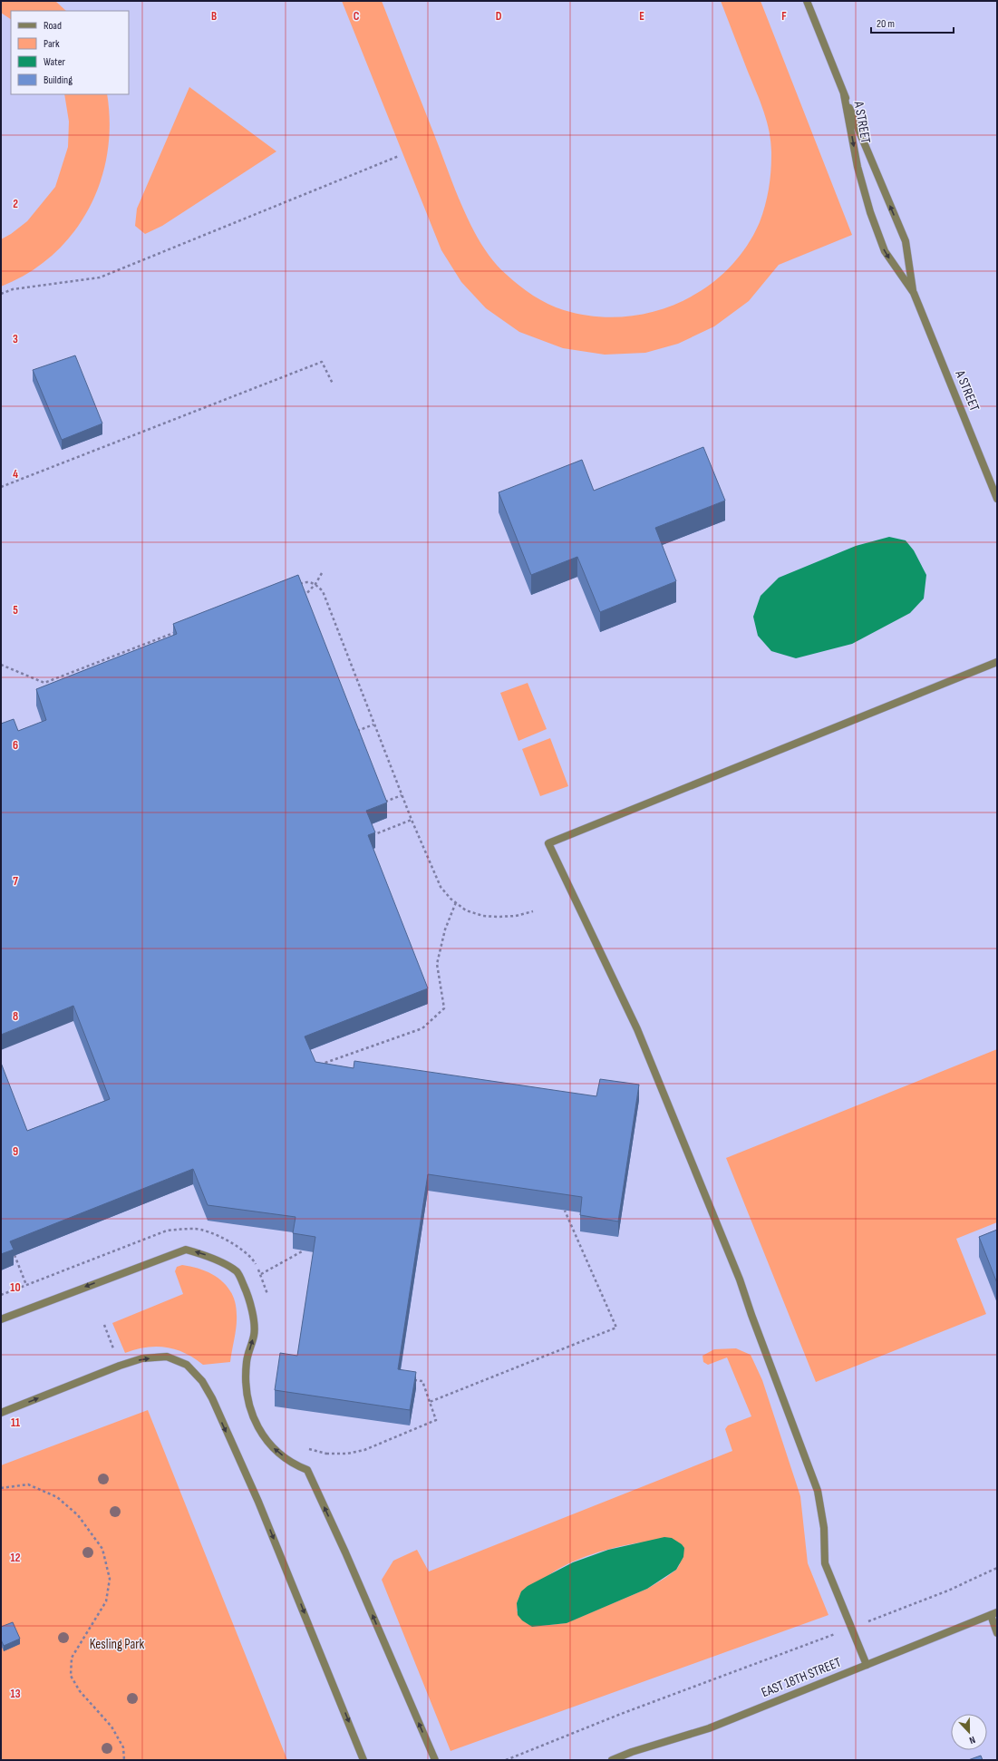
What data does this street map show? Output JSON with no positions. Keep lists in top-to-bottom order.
{
  "streets": {
    "street": ["A STREET", "EAST 18TH STREET"]
  },
  "parks": ["Kesling Park"],
  "legend": [
    "Road",
    "Park",
    "Water",
    "Building"
  ],
  "scale_bar": "20 m",
  "north": "bottom",
  "grid": {
    "columns": [
      "B",
      "C",
      "D",
      "E",
      "F"
    ],
    "rows": [
      "2",
      "3",
      "4",
      "5",
      "6",
      "7",
      "8",
      "9",
      "10",
      "11",
      "12",
      "13"
    ]
  }
}
